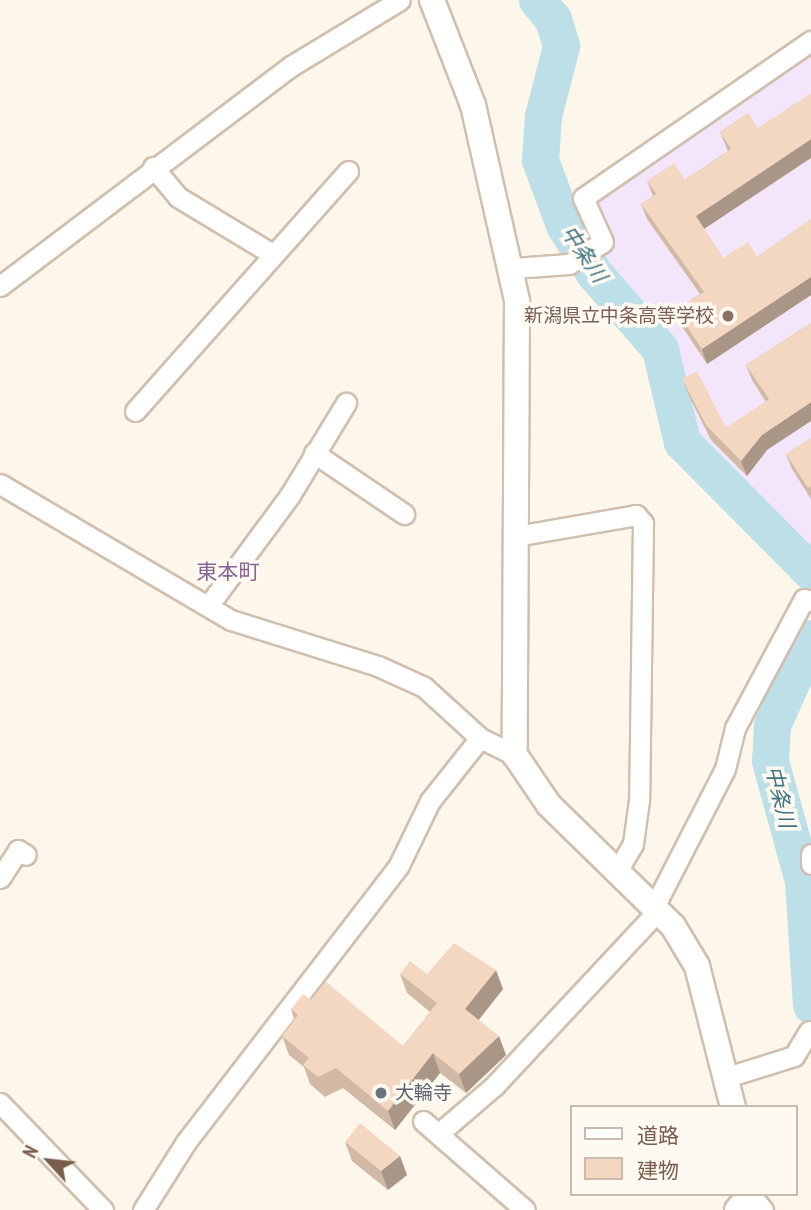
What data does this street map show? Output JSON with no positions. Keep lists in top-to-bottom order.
{
  "districts": ["東本町"],
  "water": ["中条川"],
  "places": ["新潟県立中条高等学校", "大輪寺"],
  "legend": ["道路", "建物"],
  "north": "top left"
}
